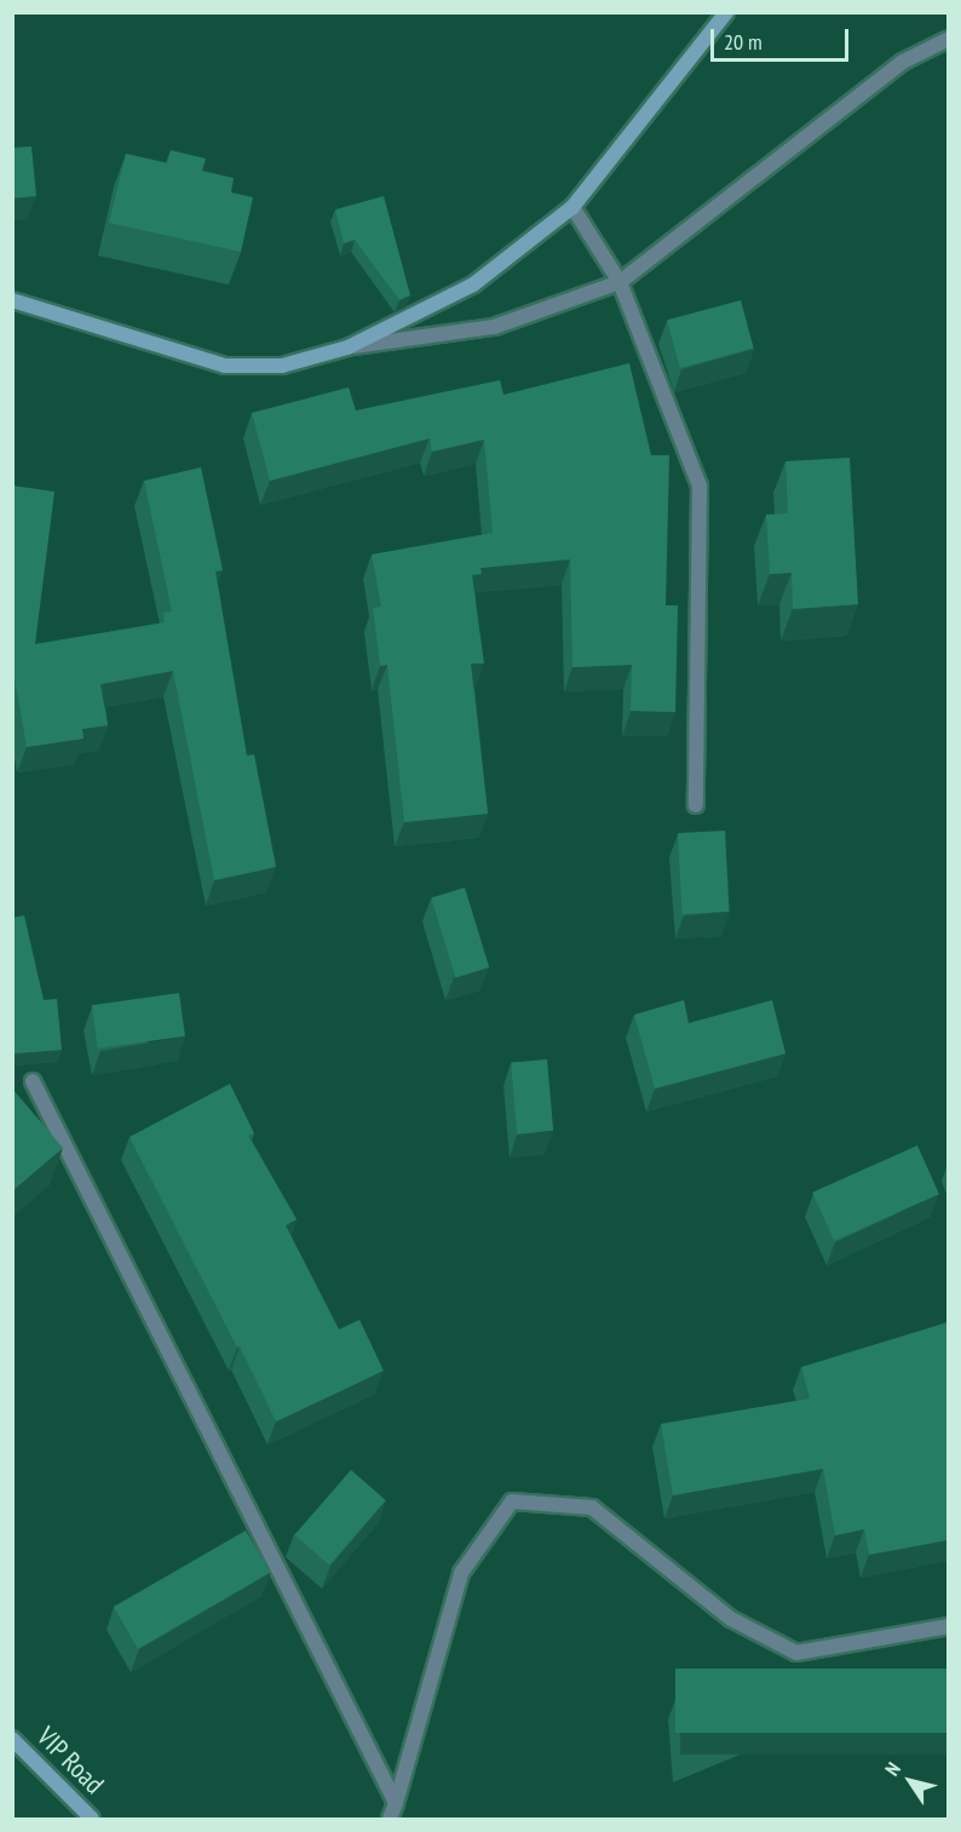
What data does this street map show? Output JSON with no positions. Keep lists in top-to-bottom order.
{
  "streets": {
    "main road": ["VIP Road"]
  },
  "scale_bar": "20 m",
  "north": "top left"
}
